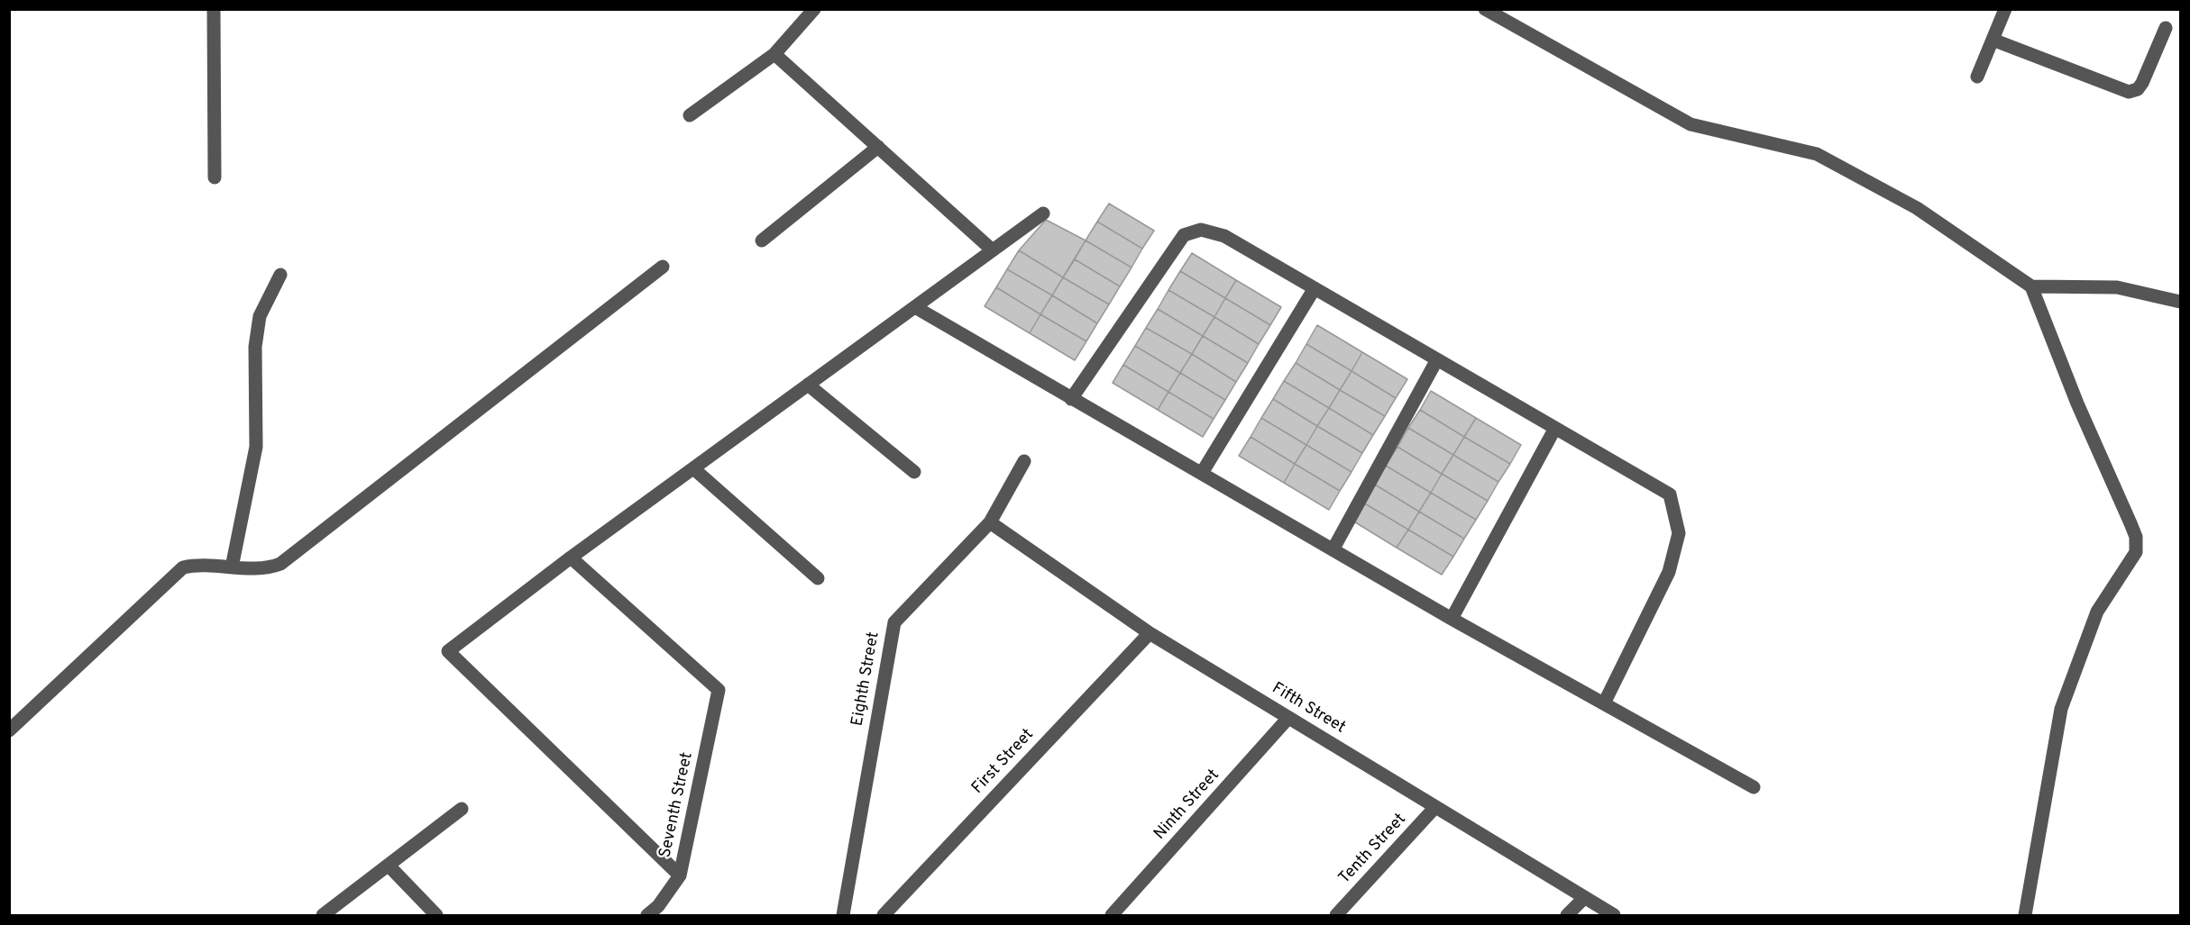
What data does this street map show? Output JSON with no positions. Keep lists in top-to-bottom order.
{
  "streets": {
    "street": [
      "Eighth Street",
      "Fifth Street",
      "First Street",
      "Seventh Street",
      "Ninth Street",
      "Tenth Street"
    ]
  },
  "crossings": [
    ["Eighth Street", "Fifth Street"],
    ["Fifth Street", "First Street"],
    ["Fifth Street", "Ninth Street"],
    ["Fifth Street", "Tenth Street"]
  ]
}
